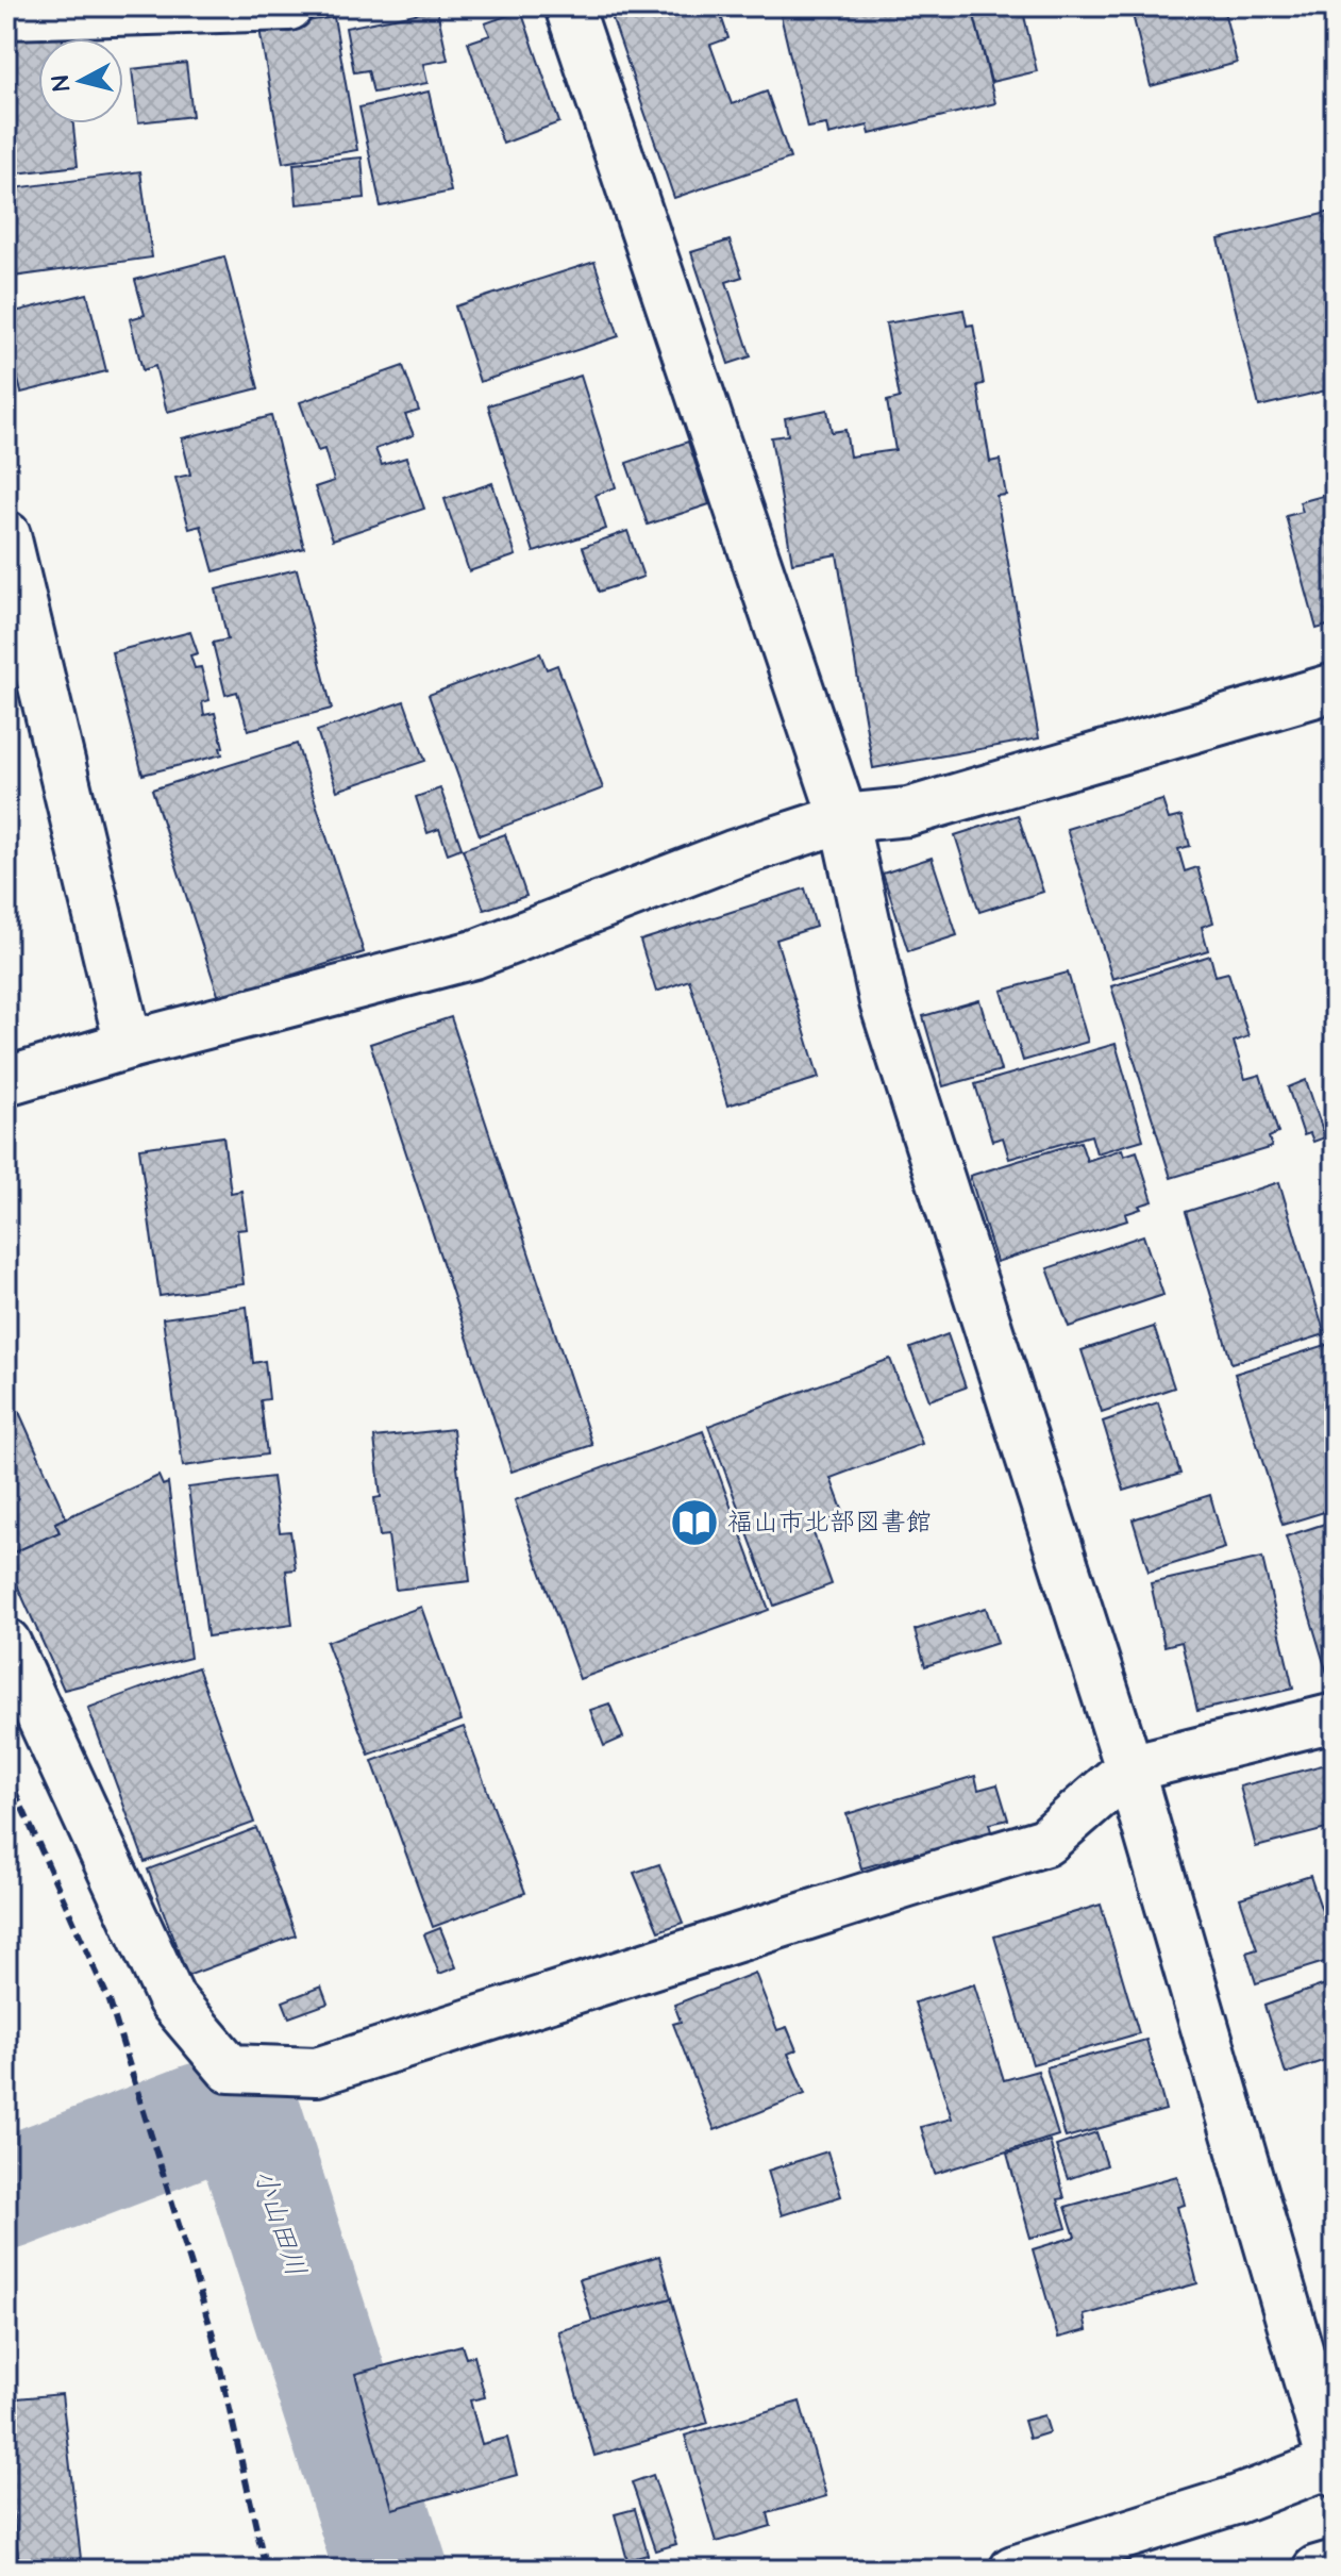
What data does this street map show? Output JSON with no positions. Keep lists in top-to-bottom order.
{
  "water": ["小山田川"],
  "places": {
    "library": ["福山市北部図書館"]
  },
  "north": "left"
}
